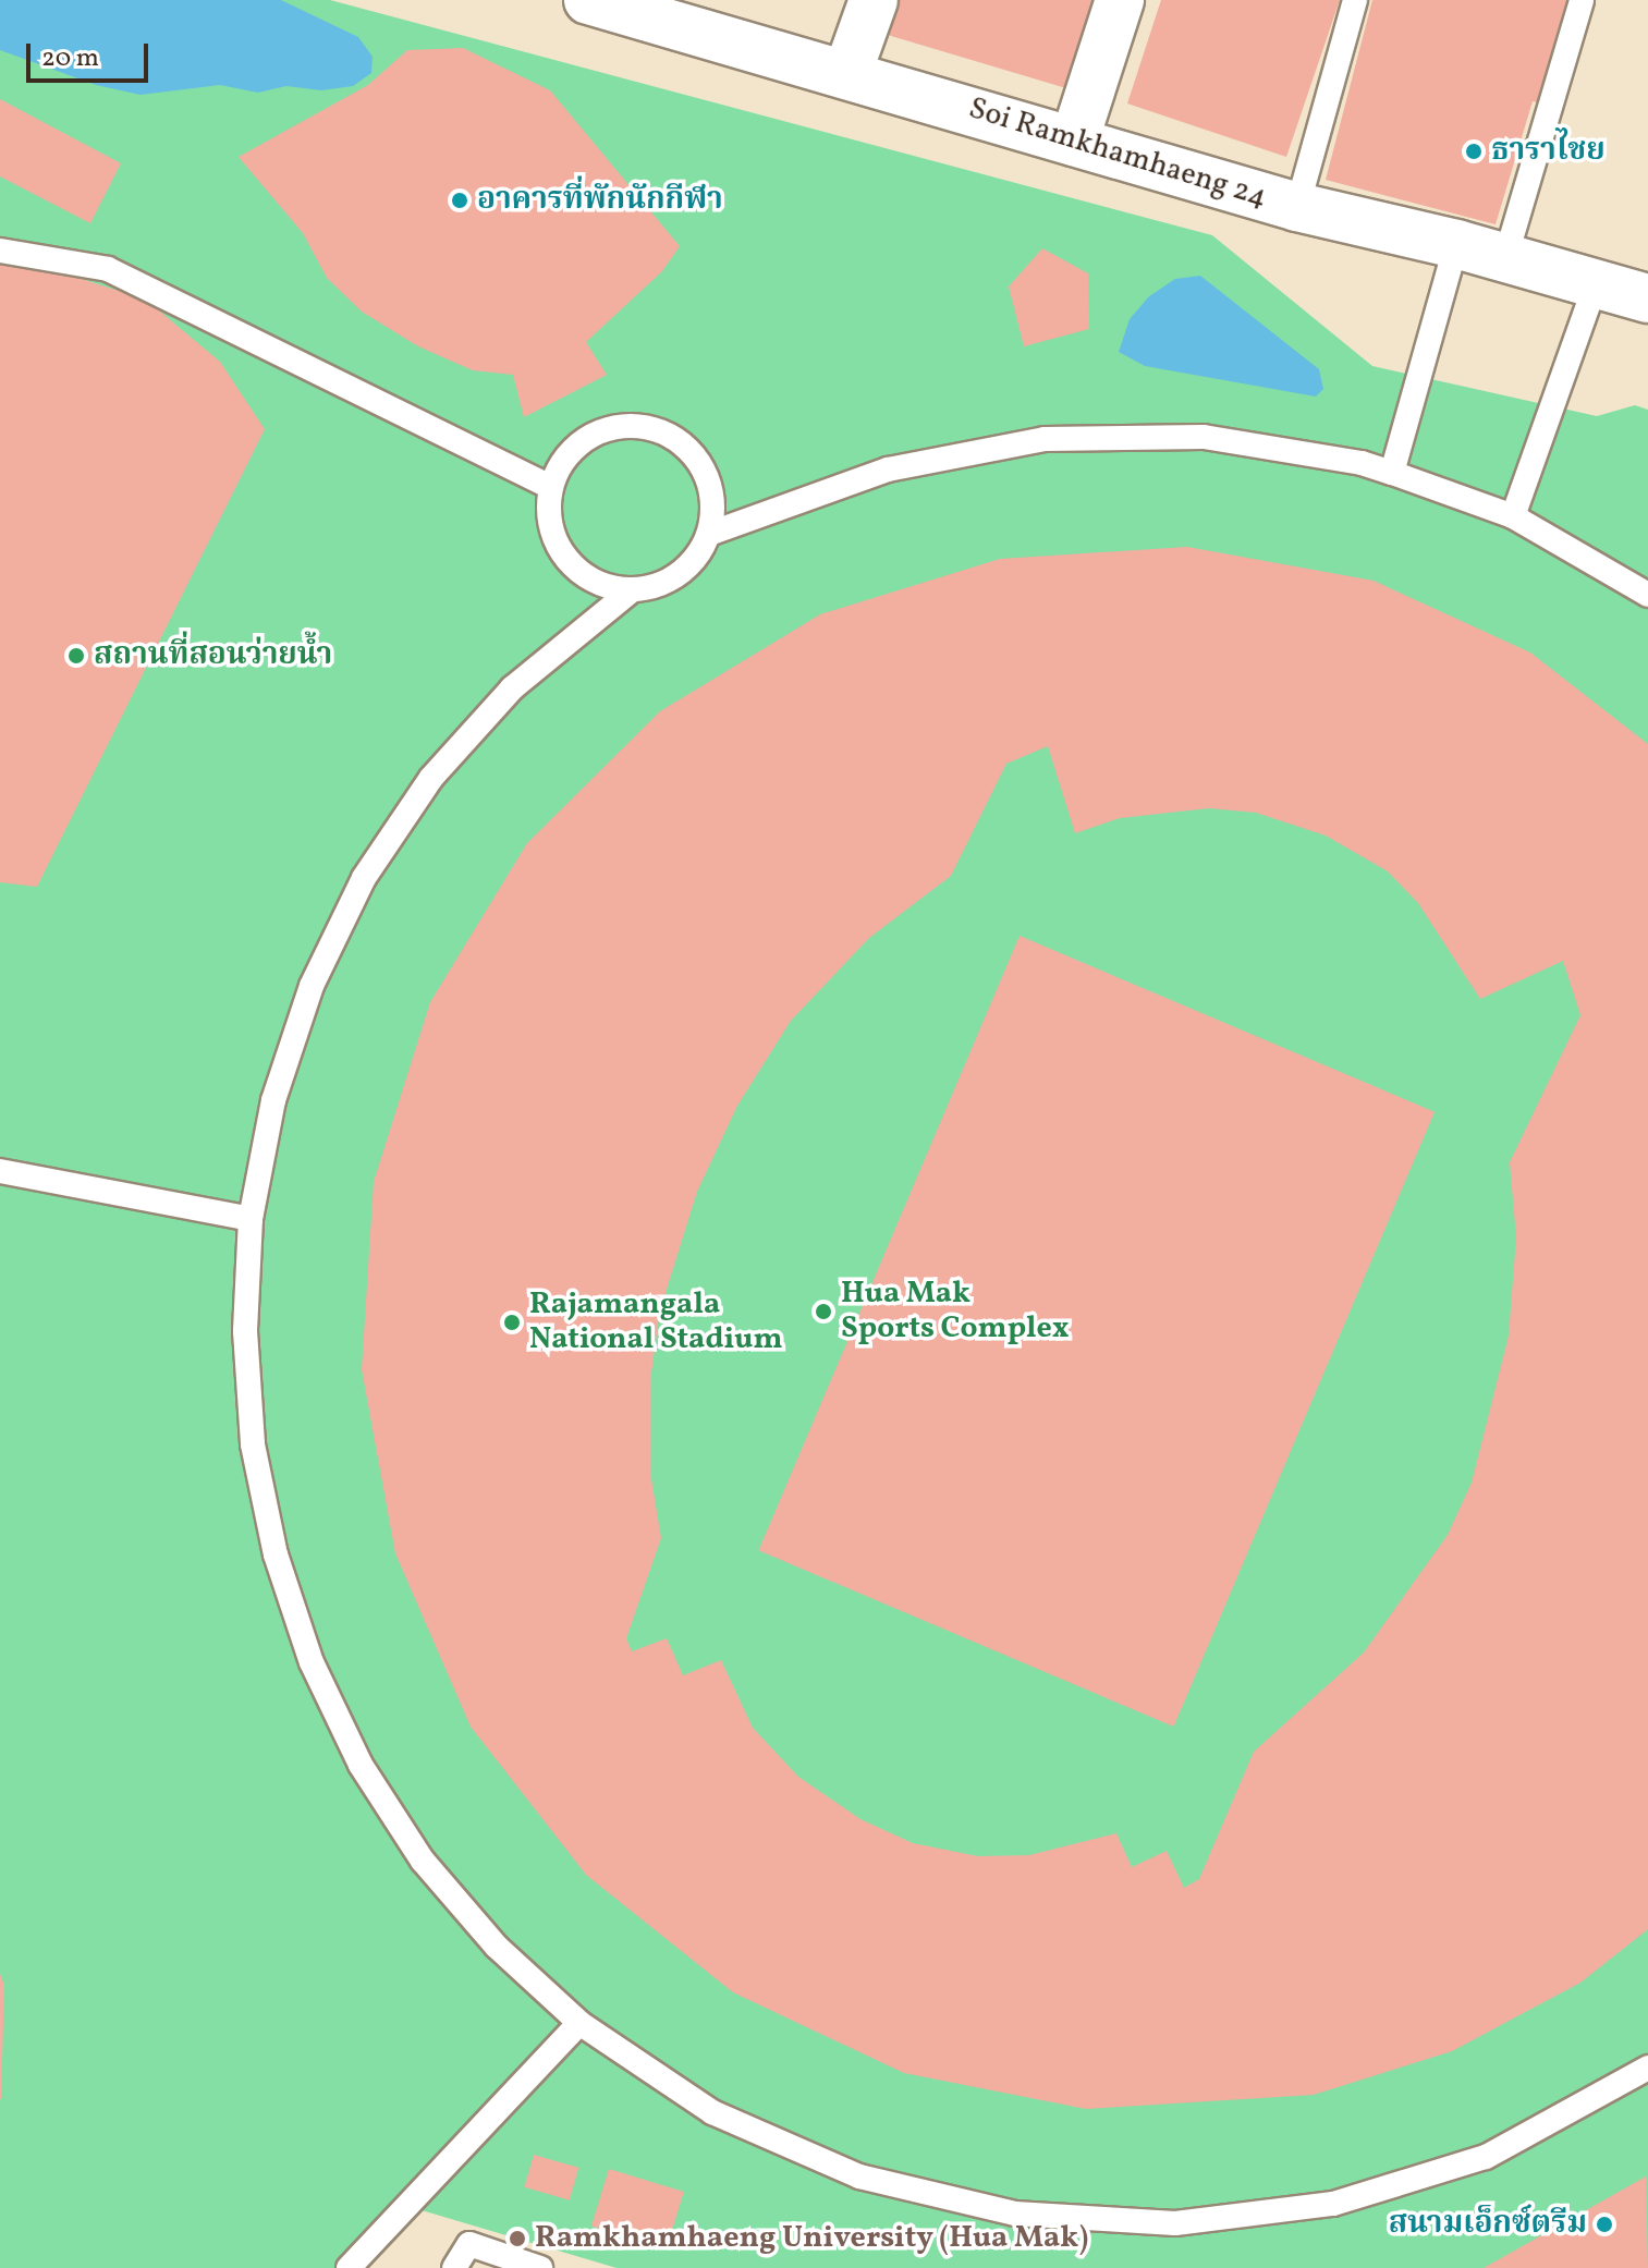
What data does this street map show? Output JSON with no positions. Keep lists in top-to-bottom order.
{
  "streets": {
    "main road": ["Soi Ramkhamhaeng 24"]
  },
  "places": [
    "ธาราไชย",
    "อาคารที่พักนักกีฬา",
    "สถานที่สอนว่ายน้ำ",
    "Hua Mak Sports Complex",
    "Rajamangala National Stadium",
    "สนามเอ็กซ์ตรีม",
    "Ramkhamhaeng University (Hua Mak)"
  ],
  "scale_bar": "20 m"
}
